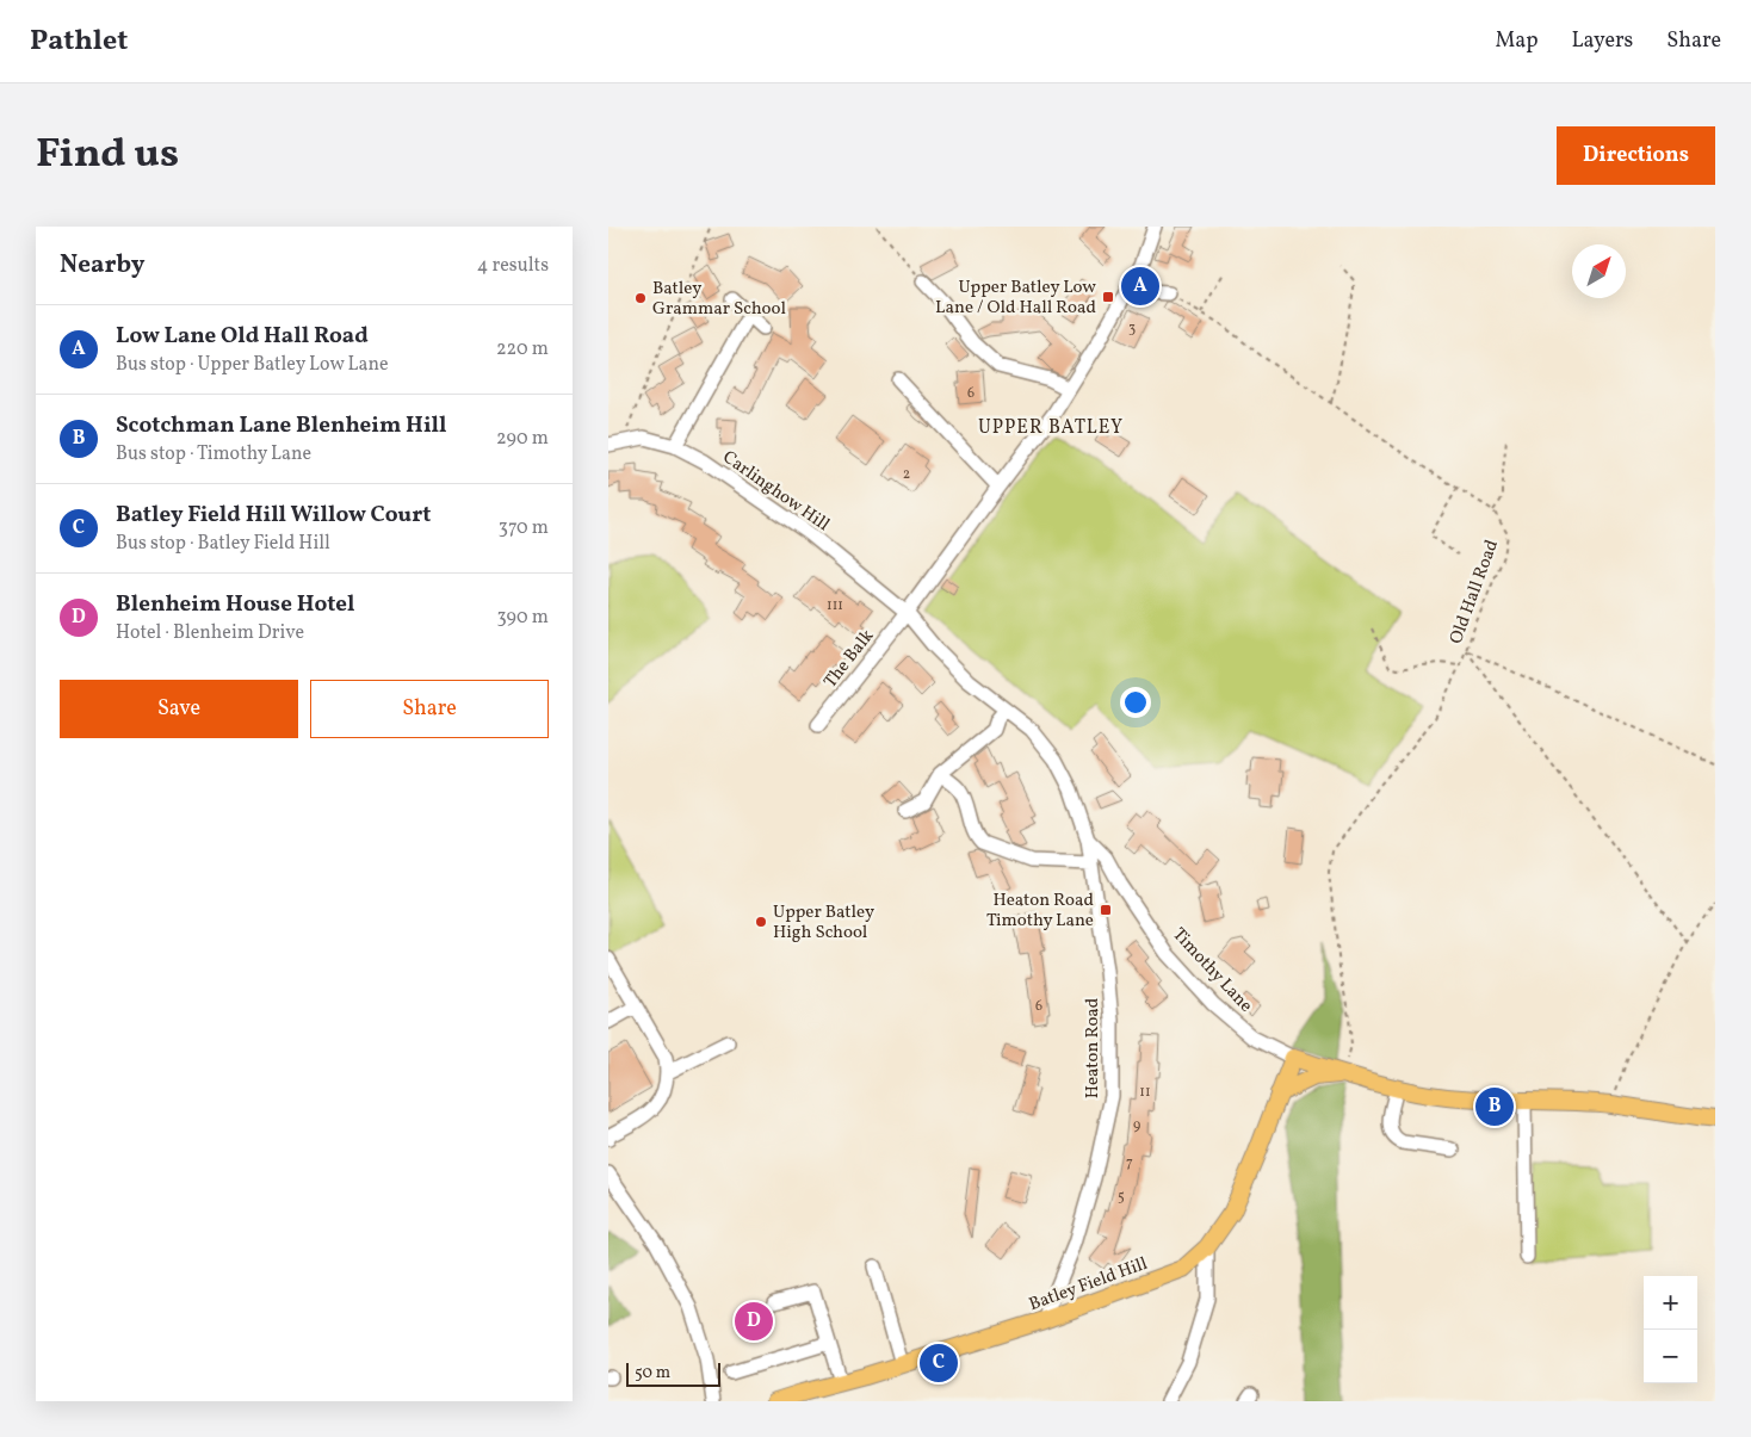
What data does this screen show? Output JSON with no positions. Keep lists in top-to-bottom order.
{
  "streets": {
    "main road": ["Timothy Lane", "Batley Field Hill"],
    "street": ["Carlinghow Hill", "The Balk", "Heaton Road"],
    "path": ["Old Hall Road"]
  },
  "crossings": [
    ["Carlinghow Hill", "The Balk"],
    ["Carlinghow Hill", "Timothy Lane"],
    ["Old Hall Road", "Timothy Lane"],
    ["The Balk", "Timothy Lane"],
    ["Timothy Lane", "Heaton Road"],
    ["Timothy Lane", "Batley Field Hill"],
    ["Heaton Road", "Batley Field Hill"]
  ],
  "districts": ["UPPER BATLEY"],
  "places": {
    "transit": ["Upper Batley Low Lane / Old Hall Road", "Heaton Road Timothy Lane"],
    "other": ["Batley Grammar School", "Upper Batley High School"]
  },
  "house_numbers": [
    "3",
    "6",
    "2",
    "111",
    "6",
    "11",
    "9",
    "7",
    "5"
  ],
  "scale_bar": "50 m",
  "north": "top right",
  "page": {
    "header": "Pathlet",
    "nav": ["Map", "Layers", "Share"],
    "title": "Find us",
    "buttons": [
      "Directions",
      ["Save", "Share"]
    ],
    "heading": ["Nearby", "4 results"],
    "pins": [
      "A",
      "B",
      "D",
      "C"
    ],
    "list": [
      {
        "mark": "A",
        "name": "Low Lane Old Hall Road",
        "note": "Bus stop · Upper Batley Low Lane",
        "value": "220 m"
      },
      {
        "mark": "B",
        "name": "Scotchman Lane Blenheim Hill",
        "note": "Bus stop · Timothy Lane",
        "value": "290 m"
      },
      {
        "mark": "C",
        "name": "Batley Field Hill Willow Court",
        "note": "Bus stop · Batley Field Hill",
        "value": "370 m"
      },
      {
        "mark": "D",
        "name": "Blenheim House Hotel",
        "note": "Hotel · Blenheim Drive",
        "value": "390 m"
      }
    ],
    "map_buttons": ["+", "−"],
    "scale": "50 m"
  }
}
